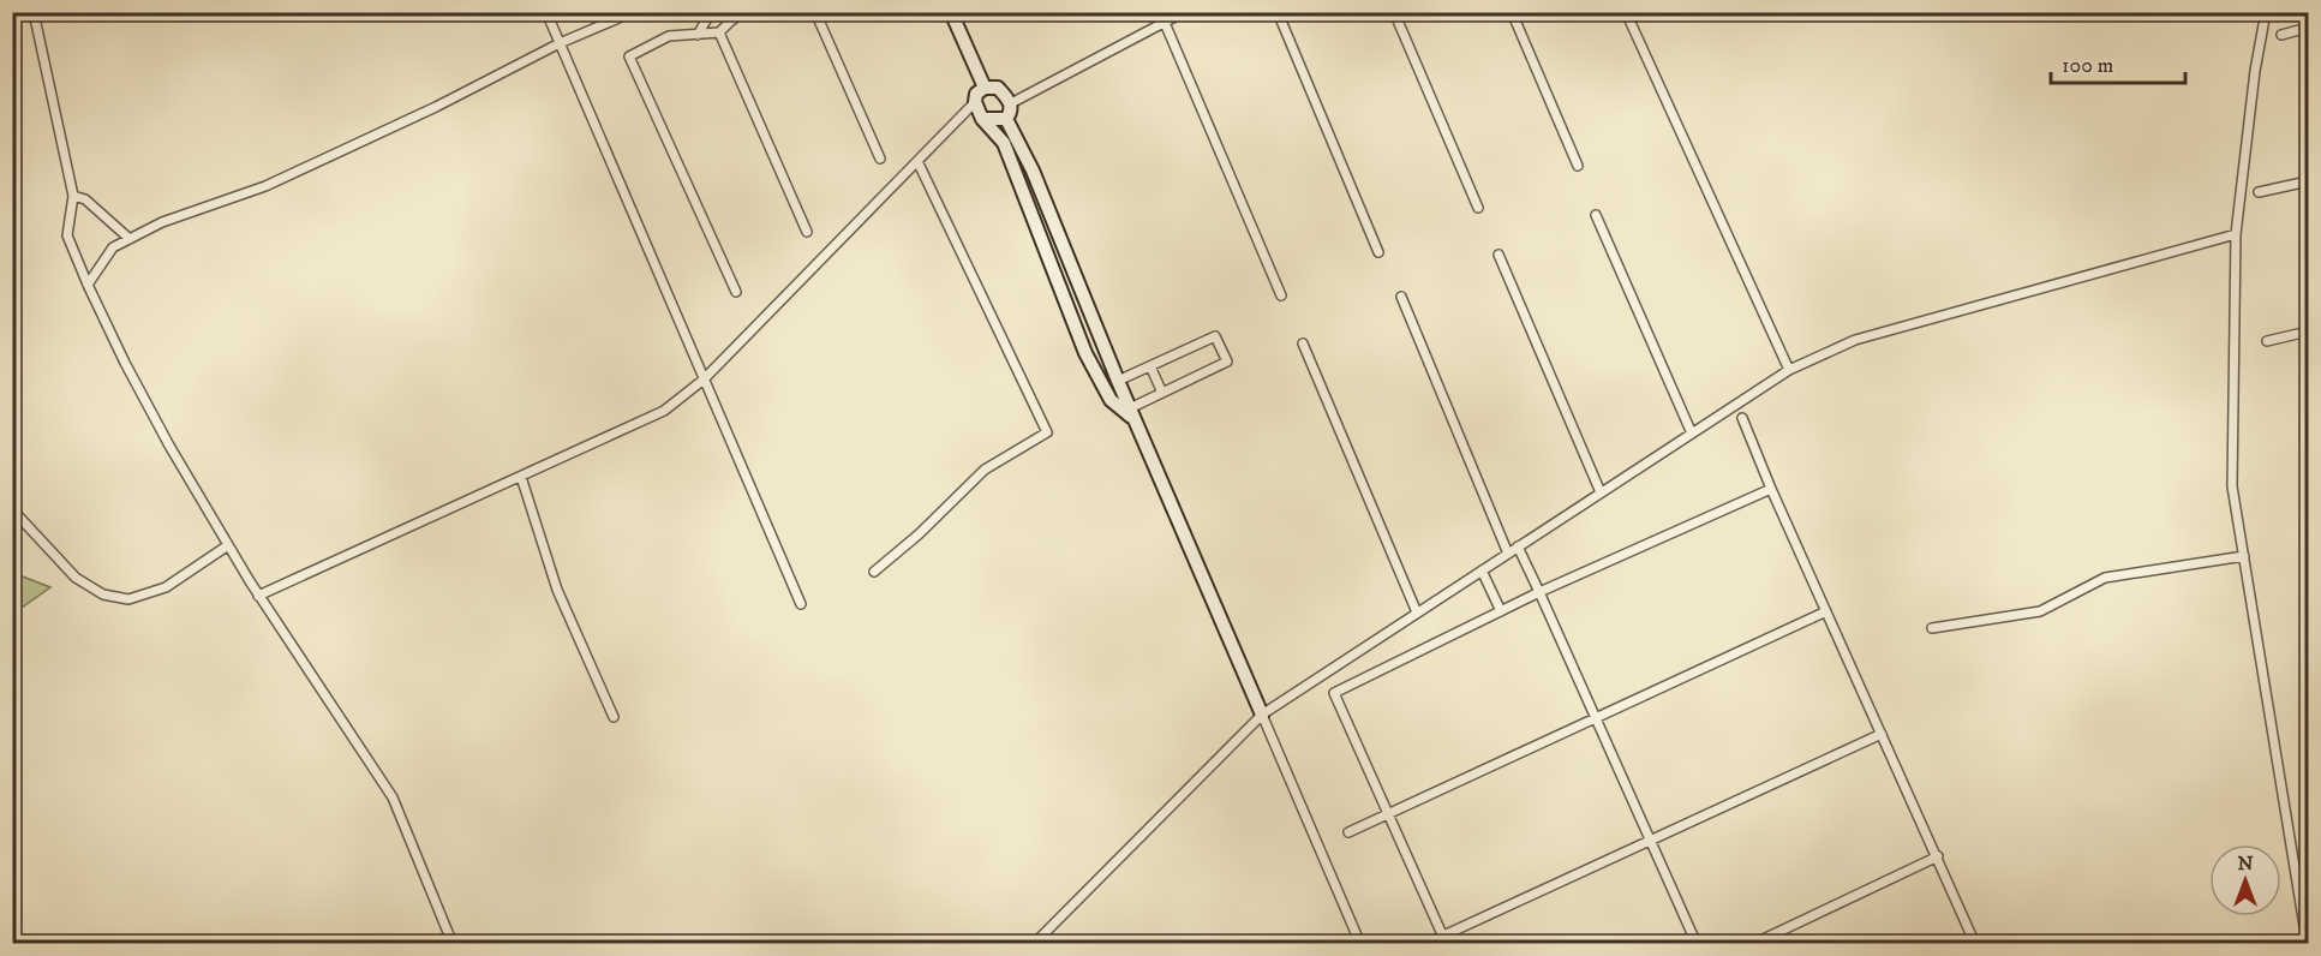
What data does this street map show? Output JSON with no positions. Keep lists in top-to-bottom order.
{
  "scale_bar": "100 m",
  "north": "top"
}
